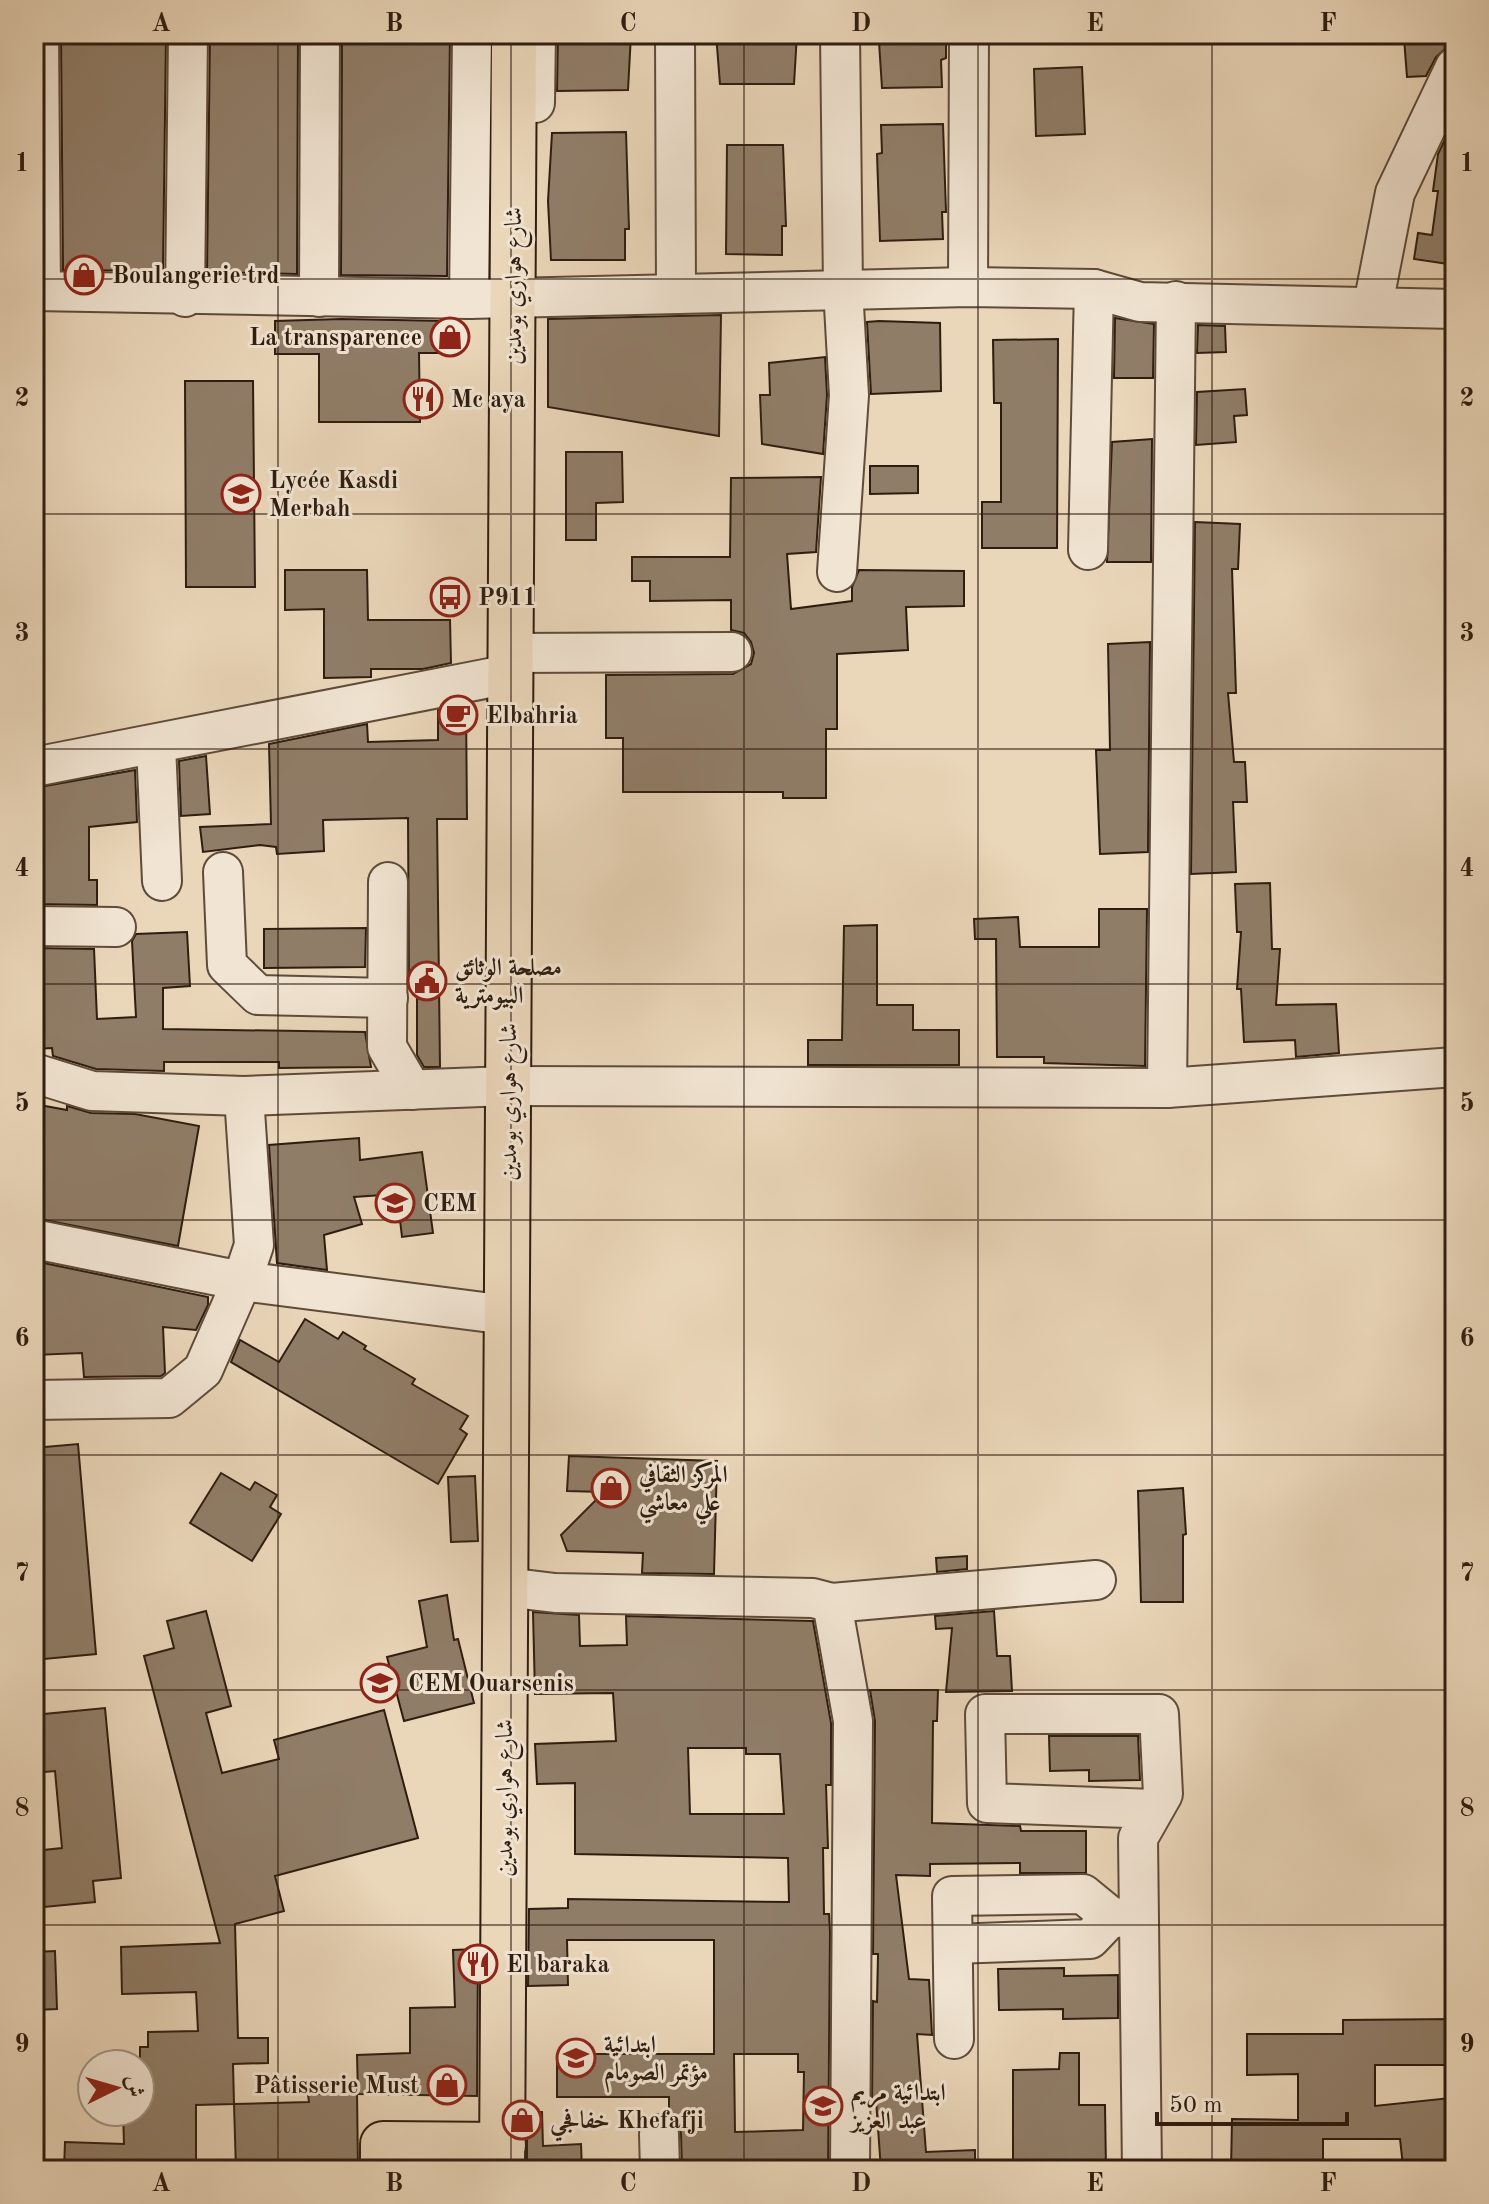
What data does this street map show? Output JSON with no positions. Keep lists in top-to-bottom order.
{
  "streets": {
    "main road": ["شارع هواري بومدين"]
  },
  "places": {
    "shop": [
      "Boulangerie trd",
      "La transparence",
      "المركز الثقافي علي معاشي",
      "Pâtisserie Must",
      "خفافجي Khefafji"
    ],
    "restaurant": ["Mc aya", "El baraka"],
    "school or university": [
      "Lycée Kasdi Merbah",
      "CEM",
      "CEM Ouarsenis",
      "ابتدائية مؤتمر الصومام",
      "ابتدائية مريم عبد العزيز"
    ],
    "bus stop": ["P911"],
    "cafe": ["Elbahria"],
    "public building": ["مصلحة الوثائق البيومترية"]
  },
  "scale_bar": "50 m",
  "north": "right",
  "grid": {
    "columns": [
      "A",
      "B",
      "C",
      "D",
      "E",
      "F"
    ],
    "rows": [
      "1",
      "2",
      "3",
      "4",
      "5",
      "6",
      "7",
      "8",
      "9"
    ]
  }
}
